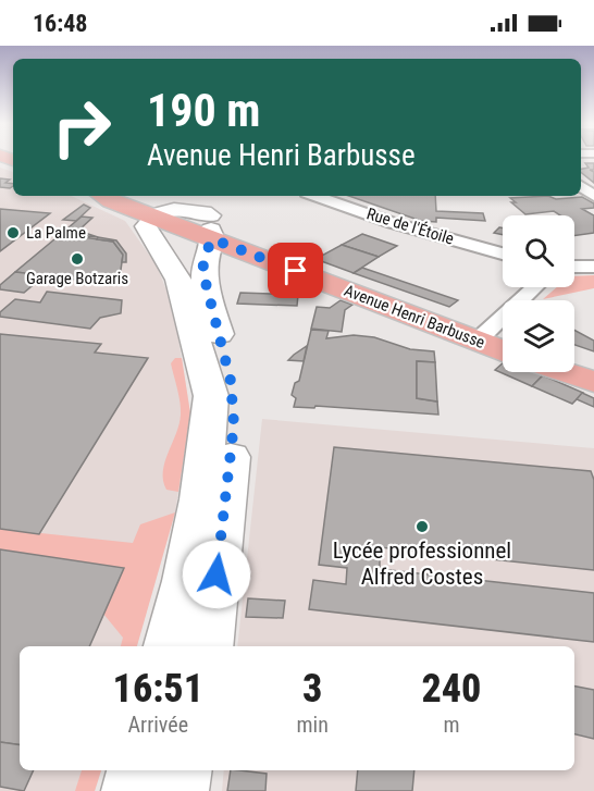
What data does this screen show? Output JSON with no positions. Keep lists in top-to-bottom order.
{
  "streets": {
    "main road": ["Avenue Henri Barbusse"],
    "street": ["Rue de l'Étoile"]
  },
  "places": ["La Palme", "Garage Botzaris", "Lycée professionnel Alfred Costes"],
  "page": {
    "status": "16:48",
    "turn": ["190 m", "Avenue Henri Barbusse"],
    "eta": [
      "16:51",
      "Arrivée",
      "3",
      "min",
      "240",
      "m"
    ]
  }
}
